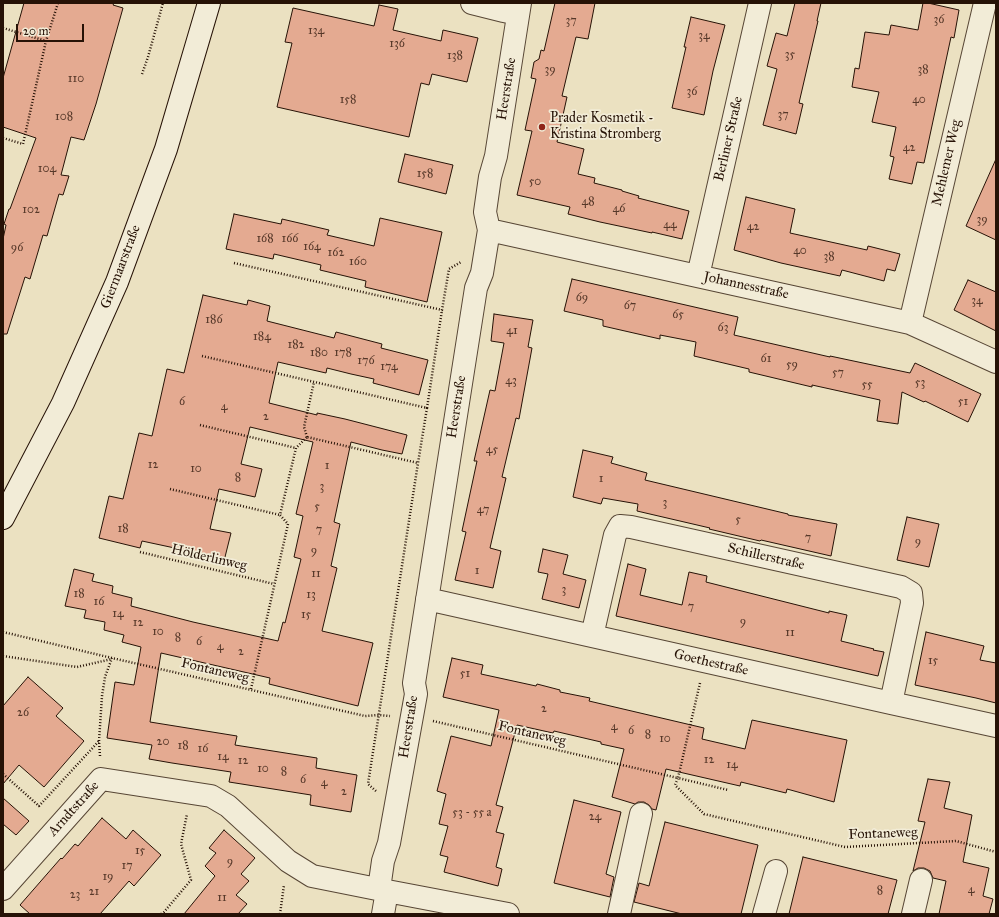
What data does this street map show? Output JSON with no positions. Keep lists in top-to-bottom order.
{
  "streets": {
    "street": [
      "Heerstraße",
      "Berliner Straße",
      "Mehlemer Weg",
      "Giermaarstraße",
      "Johannesstraße",
      "Schillerstraße",
      "Goethestraße",
      "Arndtstraße"
    ],
    "path": ["Hölderlinweg", "Fontaneweg"]
  },
  "crossings": [
    ["Heerstraße", "Johannesstraße"],
    ["Heerstraße", "Goethestraße"],
    ["Heerstraße", "Fontaneweg"],
    ["Heerstraße", "Arndtstraße"],
    ["Berliner Straße", "Johannesstraße"],
    ["Mehlemer Weg", "Johannesstraße"],
    ["Schillerstraße", "Goethestraße"]
  ],
  "places": ["Prader Kosmetik - Kristina Stromberg"],
  "house_numbers": [
    "36",
    "37",
    "134",
    "34",
    "136",
    "35",
    "138",
    "39",
    "38",
    "110",
    "36",
    "158",
    "40",
    "37",
    "108",
    "42",
    "104",
    "158",
    "50",
    "48",
    "46",
    "102",
    "39",
    "44",
    "42",
    "168",
    "166",
    "164",
    "96",
    "40",
    "162",
    "38",
    "160",
    "69",
    "34",
    "67",
    "65",
    "186",
    "63",
    "41",
    "184",
    "182",
    "180",
    "178",
    "61",
    "176",
    "59",
    "174",
    "57",
    "43",
    "53",
    "55",
    "6",
    "51",
    "4",
    "2",
    "45",
    "12",
    "1",
    "10",
    "8",
    "1",
    "3",
    "3",
    "5",
    "47",
    "5",
    "18",
    "7",
    "7",
    "9",
    "9",
    "1",
    "11",
    "3",
    "18",
    "13",
    "16",
    "7",
    "14",
    "15",
    "9",
    "12",
    "10",
    "11",
    "8",
    "6",
    "4",
    "2",
    "15",
    "51",
    "2",
    "26",
    "4",
    "6",
    "8",
    "10",
    "20",
    "18",
    "16",
    "14",
    "12",
    "12",
    "14",
    "10",
    "8",
    "6",
    "4",
    "2",
    "53 - 55 a",
    "24",
    "15",
    "9",
    "17",
    "19",
    "4",
    "8",
    "21",
    "23",
    "11"
  ],
  "scale_bar": "20 m"
}
